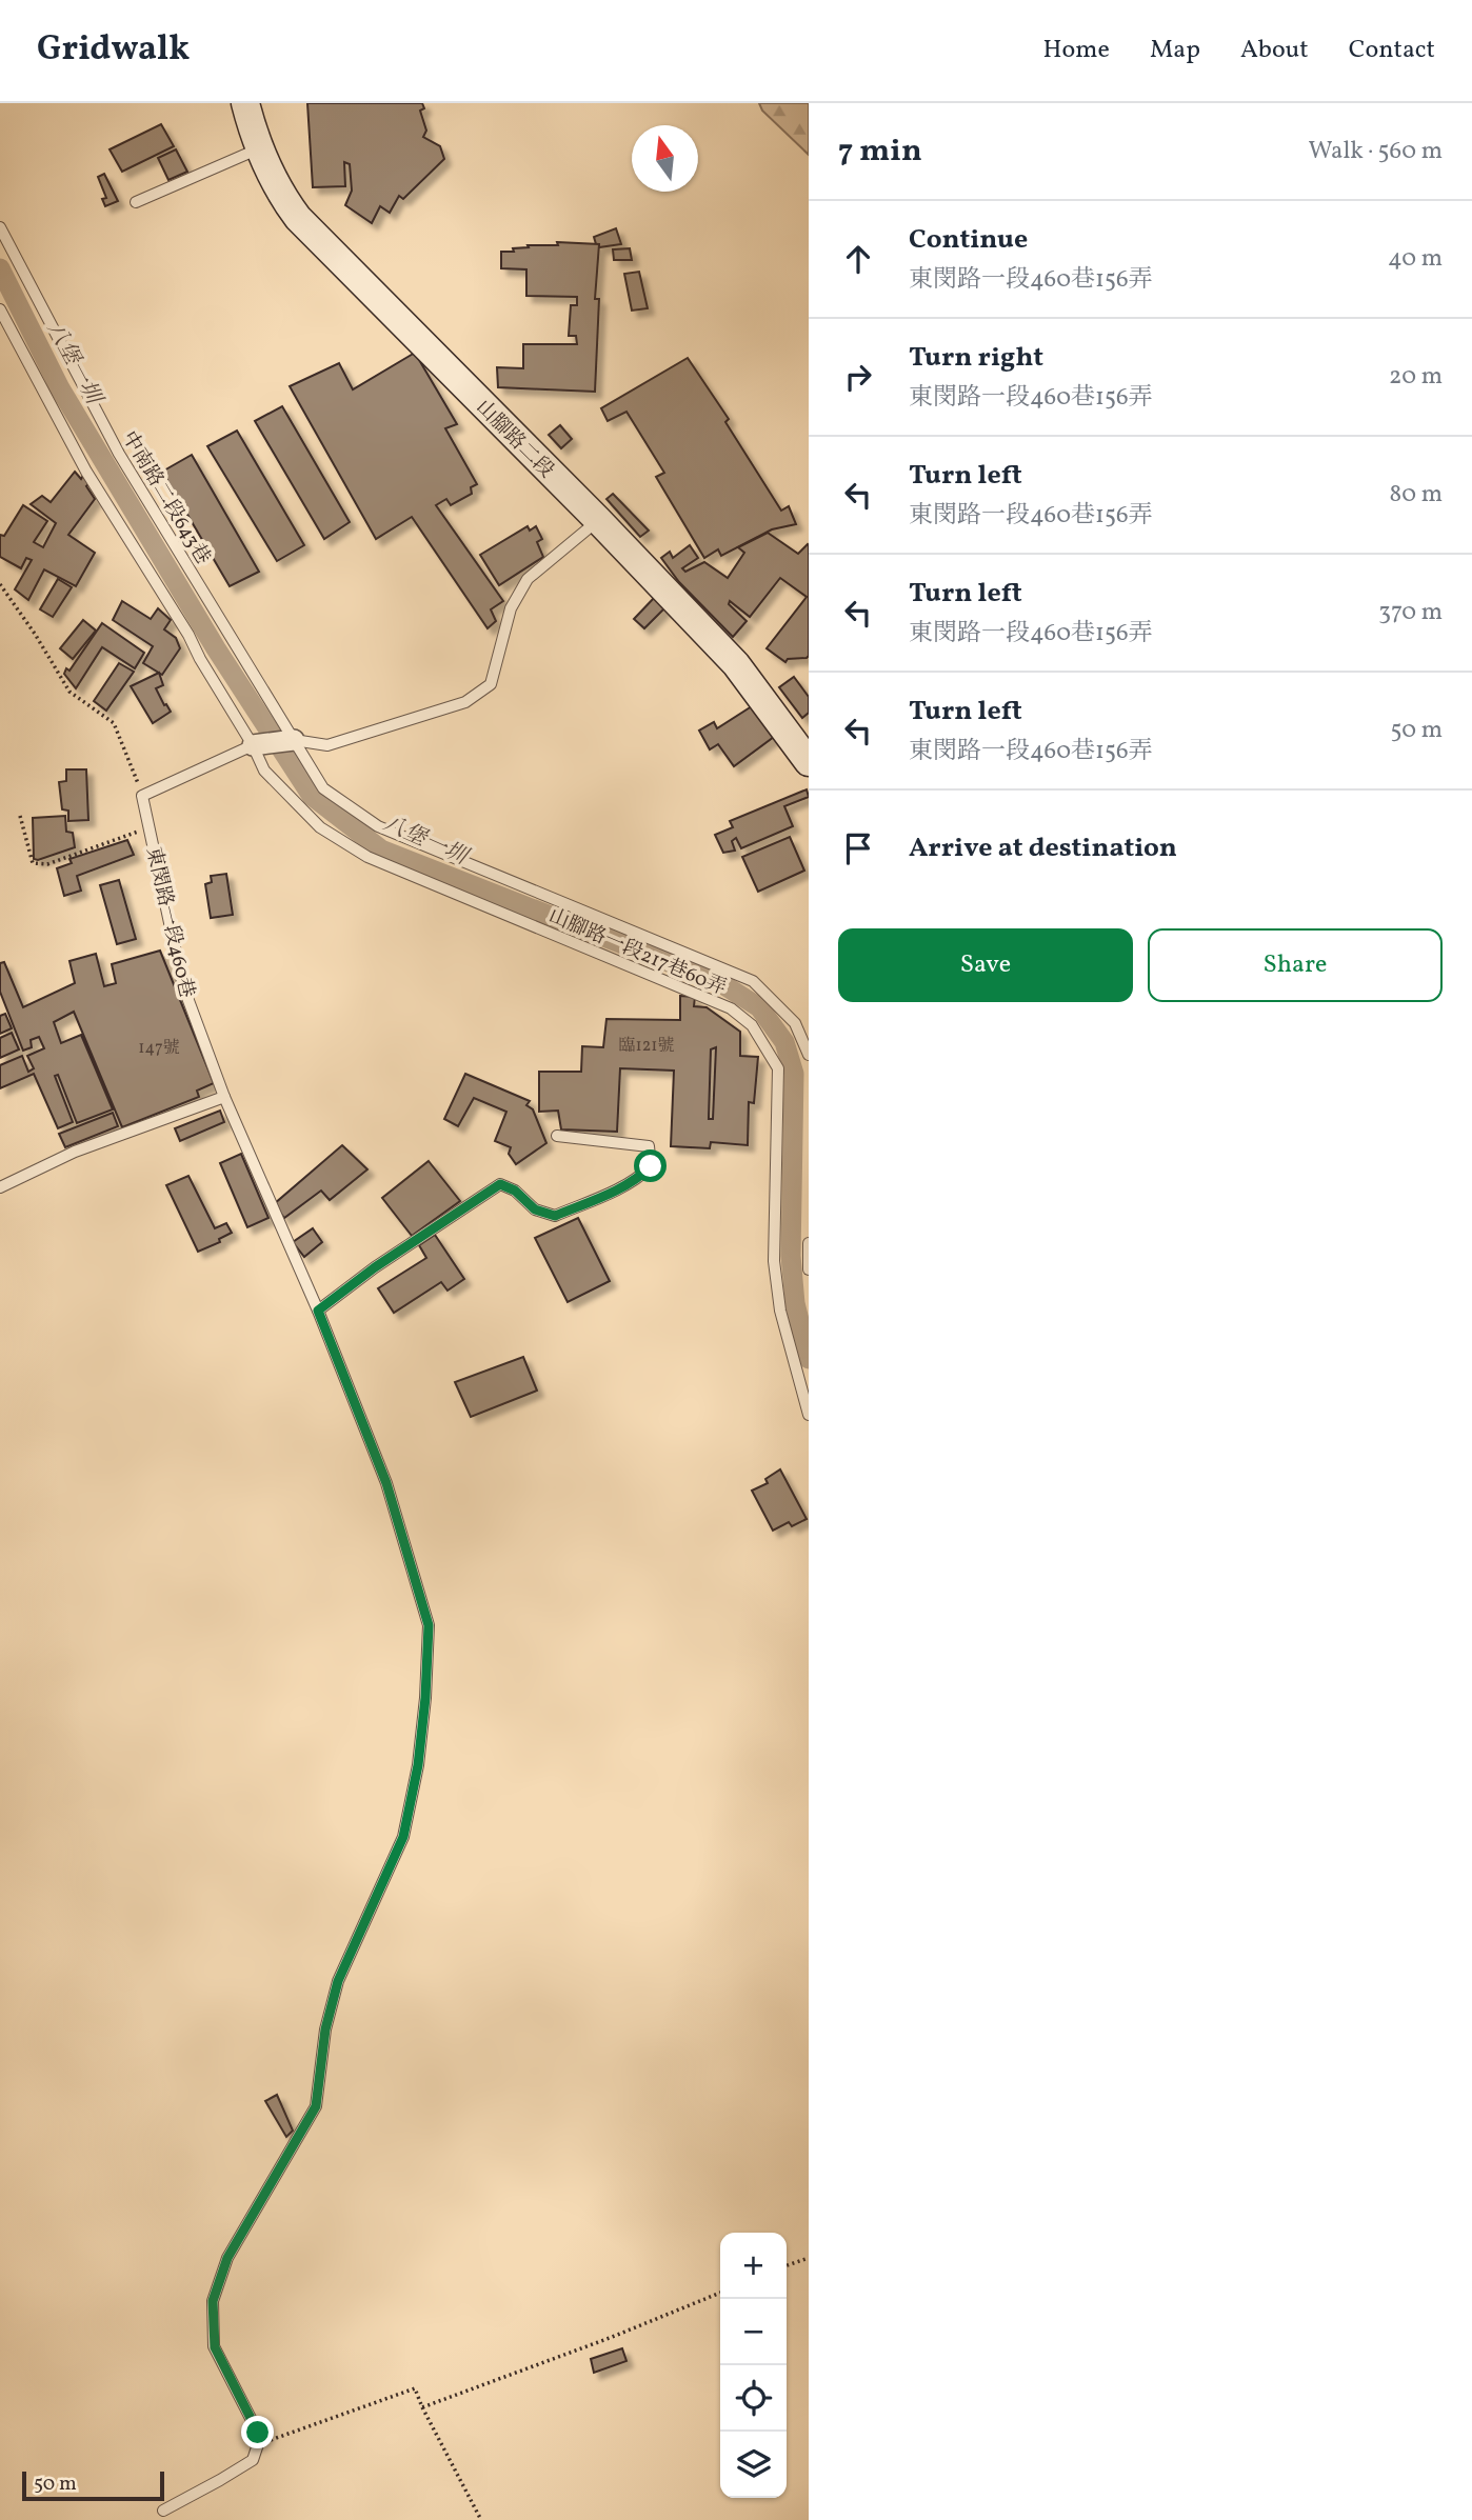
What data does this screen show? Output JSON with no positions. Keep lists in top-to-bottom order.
{
  "streets": {
    "main road": ["山腳路二段"],
    "lane": ["中南路二段643巷", "東閔路一段460巷", "山腳路一段217巷60弄"]
  },
  "water": ["八堡一圳"],
  "house_numbers": ["臨121號", "147號"],
  "scale_bar": "50 m",
  "north": "top",
  "page": {
    "header": "Gridwalk",
    "nav": [
      "Home",
      "Map",
      "About",
      "Contact"
    ],
    "heading": ["7 min", "Walk · 560 m"],
    "list": [
      ["Continue", "東閔路一段460巷156弄", "40 m"],
      ["Turn right", "東閔路一段460巷156弄", "20 m"],
      ["Turn left", "東閔路一段460巷156弄", "80 m"],
      ["Turn left", "東閔路一段460巷156弄", "370 m"],
      ["Turn left", "東閔路一段460巷156弄", "50 m"],
      "Arrive at destination"
    ],
    "buttons": ["Save", "Share"],
    "map_buttons": ["+", "−"],
    "scale": "50 m"
  }
}
